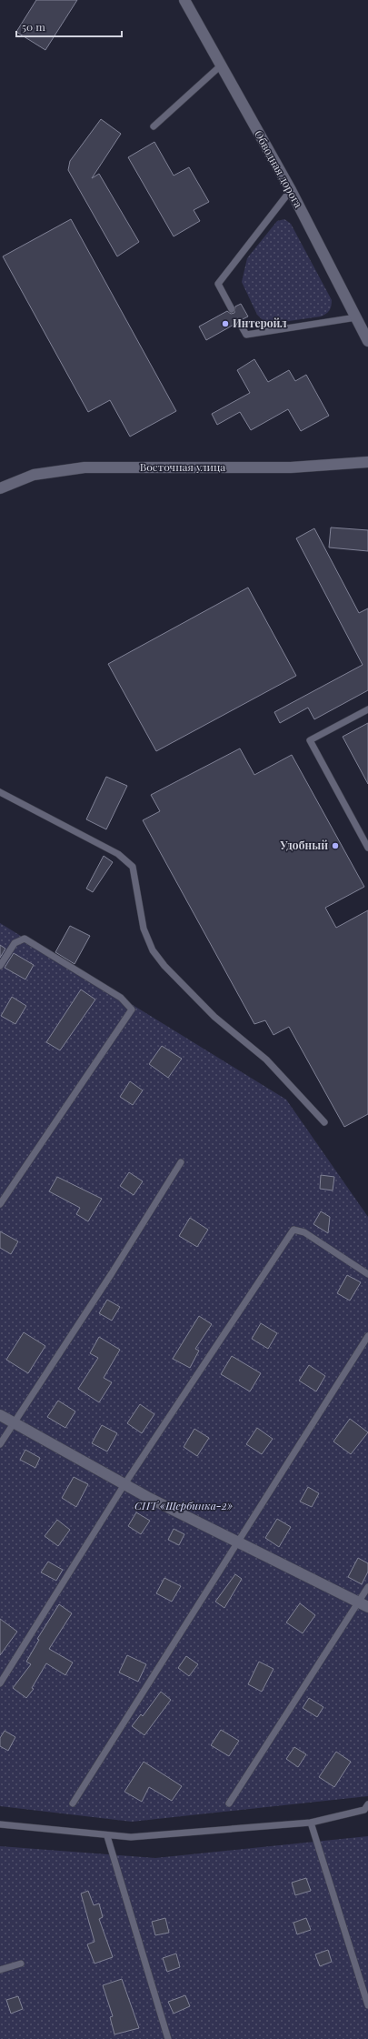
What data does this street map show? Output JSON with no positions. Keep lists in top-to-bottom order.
{
  "streets": {
    "street": ["Обводная дорога", "Восточная улица"]
  },
  "parks": ["СНТ «Щербинка-2»"],
  "places": ["Интеройл", "Удобный"],
  "scale_bar": "50 m"
}
